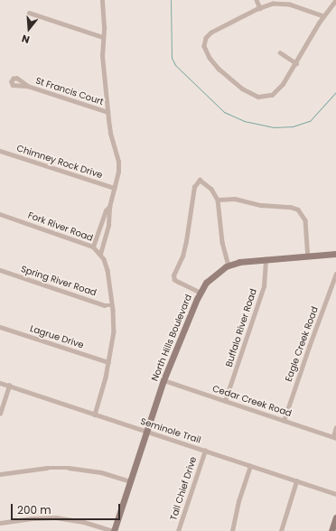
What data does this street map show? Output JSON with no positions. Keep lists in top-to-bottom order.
{
  "streets": {
    "street": [
      "St Francis Court",
      "Chimney Rock Drive",
      "Fork River Road",
      "Spring River Road",
      "Buffalo River Road",
      "Lagrue Drive",
      "North Hills Boulevard",
      "Eagle Creek Road",
      "Cedar Creek Road",
      "Seminole Trail",
      "Tall Chief Drive"
    ]
  },
  "crossings": [
    ["Fork River Road", "Spring River Road"],
    ["Fork River Road", "Lagrue Drive"],
    ["Fork River Road", "Seminole Trail"],
    ["Buffalo River Road", "North Hills Boulevard"],
    ["Buffalo River Road", "Cedar Creek Road"],
    ["North Hills Boulevard", "Cedar Creek Road"],
    ["North Hills Boulevard", "Seminole Trail"],
    ["Eagle Creek Road", "Cedar Creek Road"],
    ["Seminole Trail", "Tall Chief Drive"]
  ],
  "scale_bar": "200 m",
  "north": "bottom"
}
